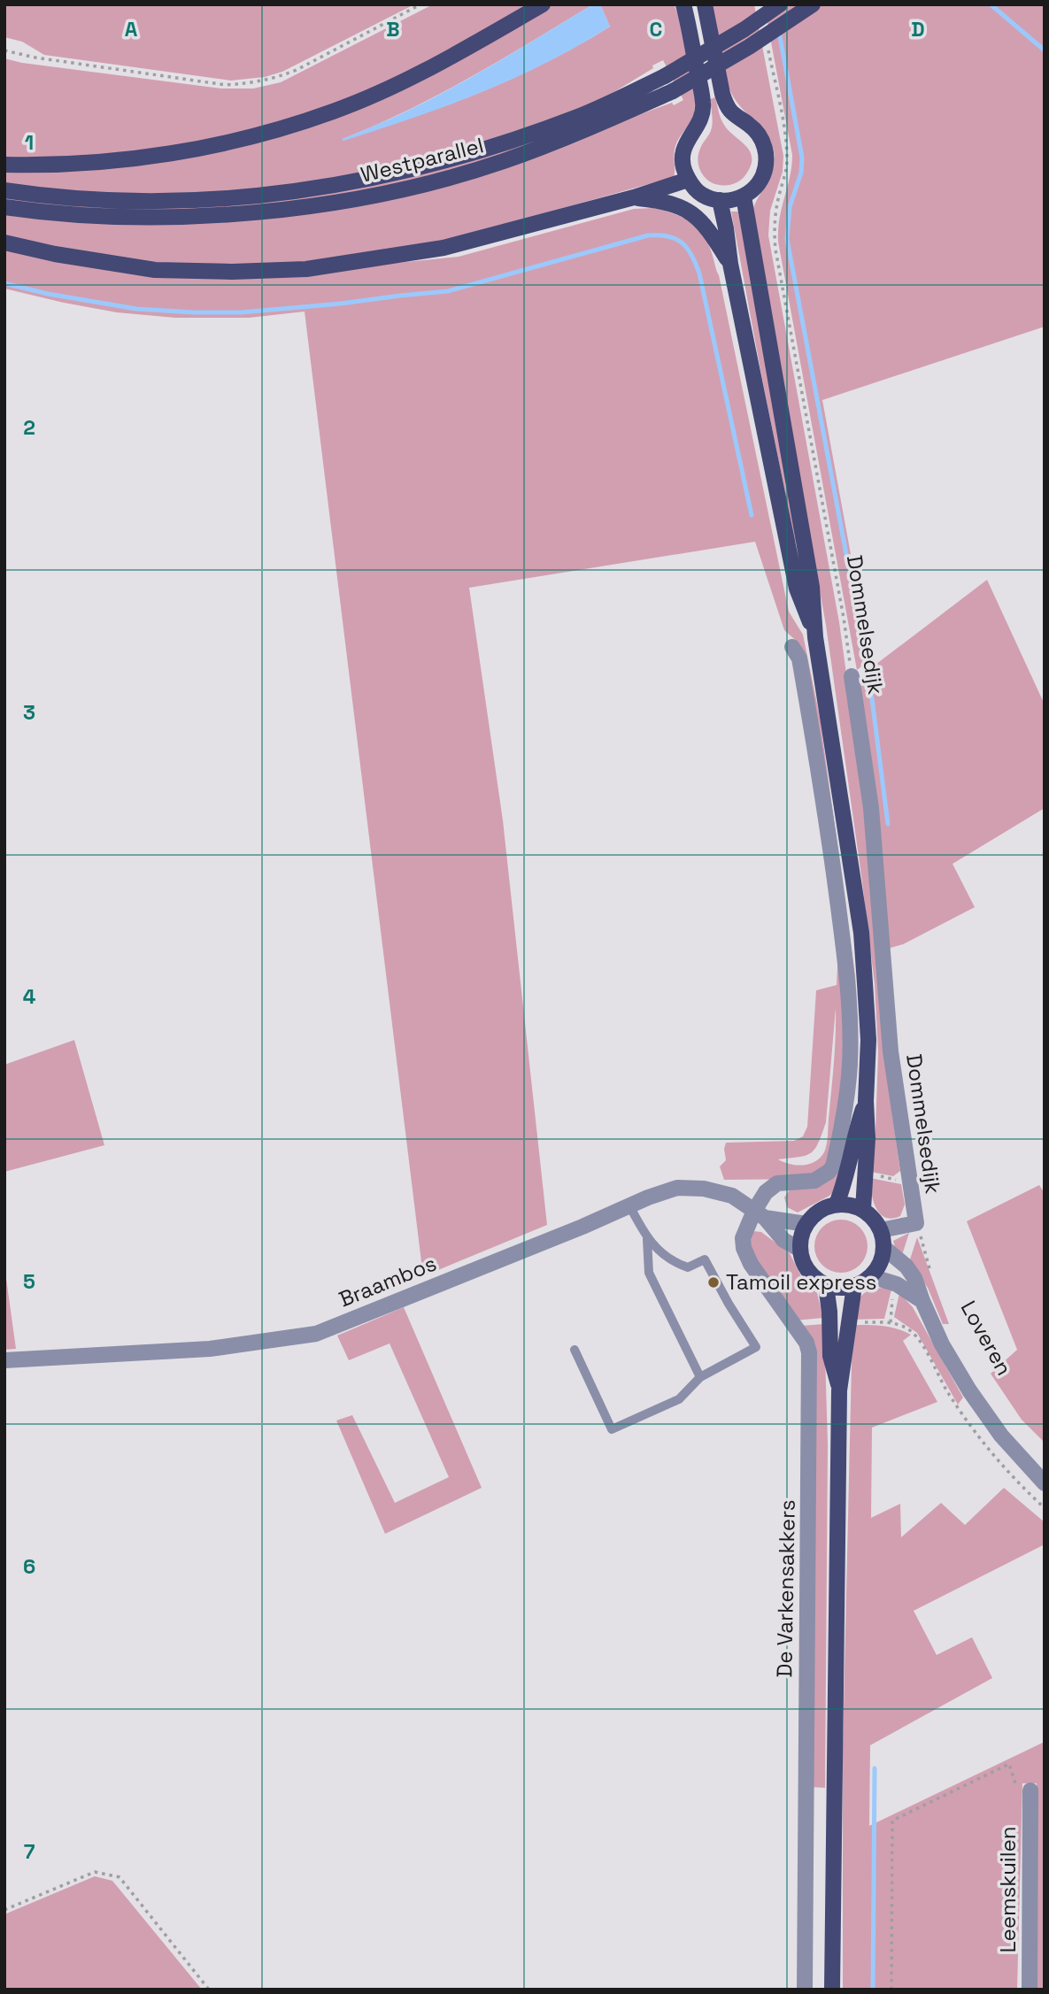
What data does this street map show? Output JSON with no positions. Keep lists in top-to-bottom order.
{
  "streets": {
    "main road": ["Westparallel"],
    "street": [
      "Dommelsedijk",
      "Braambos",
      "Loveren",
      "De Varkensakkers",
      "Leemskuilen"
    ]
  },
  "crossings": [
    ["Dommelsedijk", "Braambos"],
    ["Dommelsedijk", "Loveren"],
    ["Braambos", "Loveren"],
    ["Braambos", "De Varkensakkers"]
  ],
  "places": ["Tamoil express"],
  "grid": {
    "columns": [
      "A",
      "B",
      "C",
      "D"
    ],
    "rows": [
      "1",
      "2",
      "3",
      "4",
      "5",
      "6",
      "7"
    ]
  }
}
